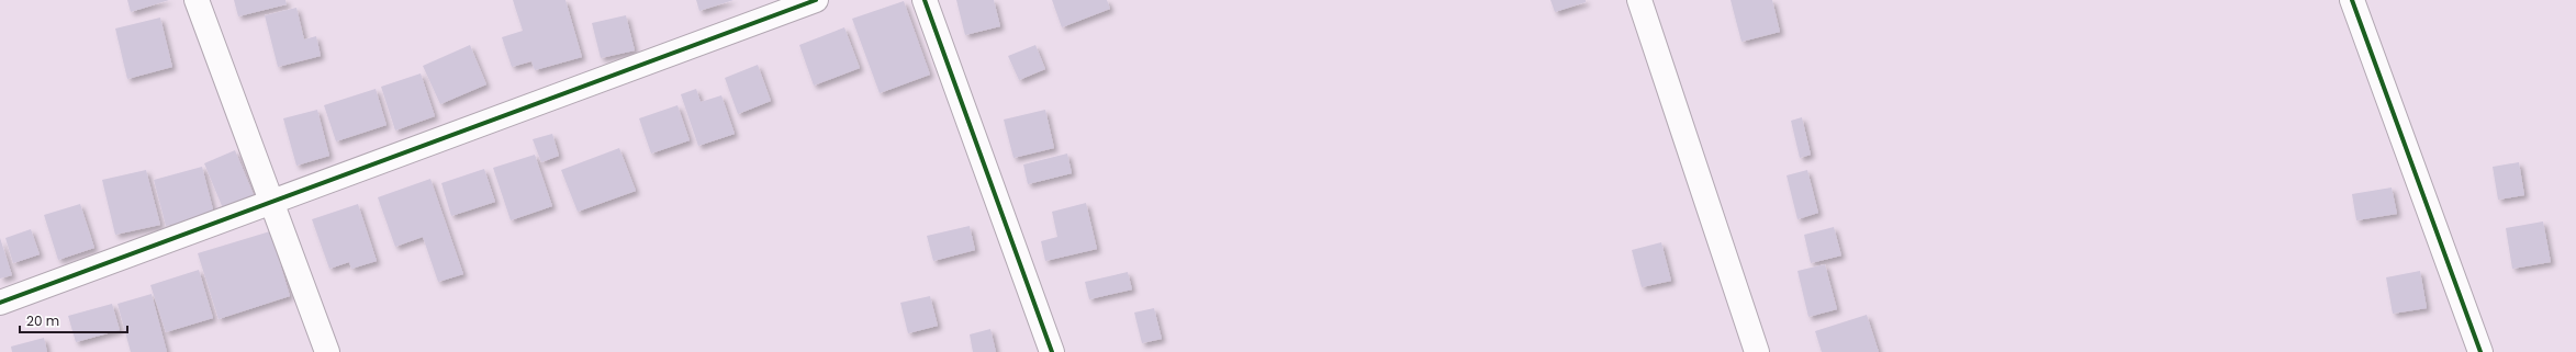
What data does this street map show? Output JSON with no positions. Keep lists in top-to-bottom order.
{
  "scale_bar": "20 m"
}
